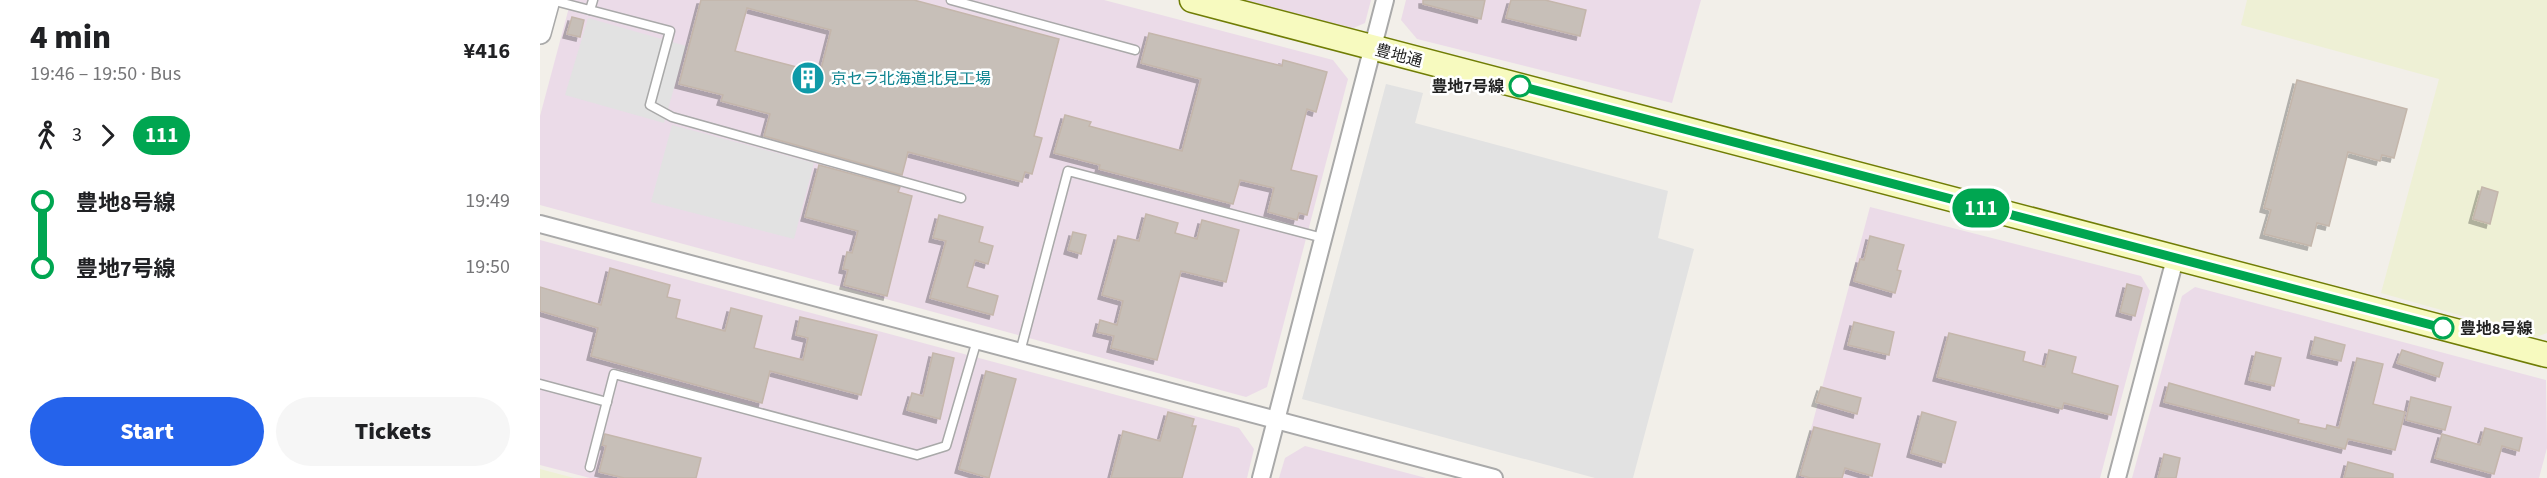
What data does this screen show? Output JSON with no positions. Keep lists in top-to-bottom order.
{
  "streets": {
    "main road": ["豊地通"]
  },
  "places": {
    "building": ["京セラ北海道北見工場"],
    "other": ["豊地7号線", "豊地8号線"]
  },
  "lines": ["bus line 111"],
  "page": {
    "heading": ["4 min", "19:46 – 19:50 · Bus", "¥416"],
    "on_map": "111",
    "legs": ["3", "111"],
    "list": [
      {
        "name": "豊地8号線",
        "value": "19:49"
      },
      {
        "name": "豊地7号線",
        "value": "19:50"
      }
    ],
    "buttons": ["Start", "Tickets"]
  }
}
